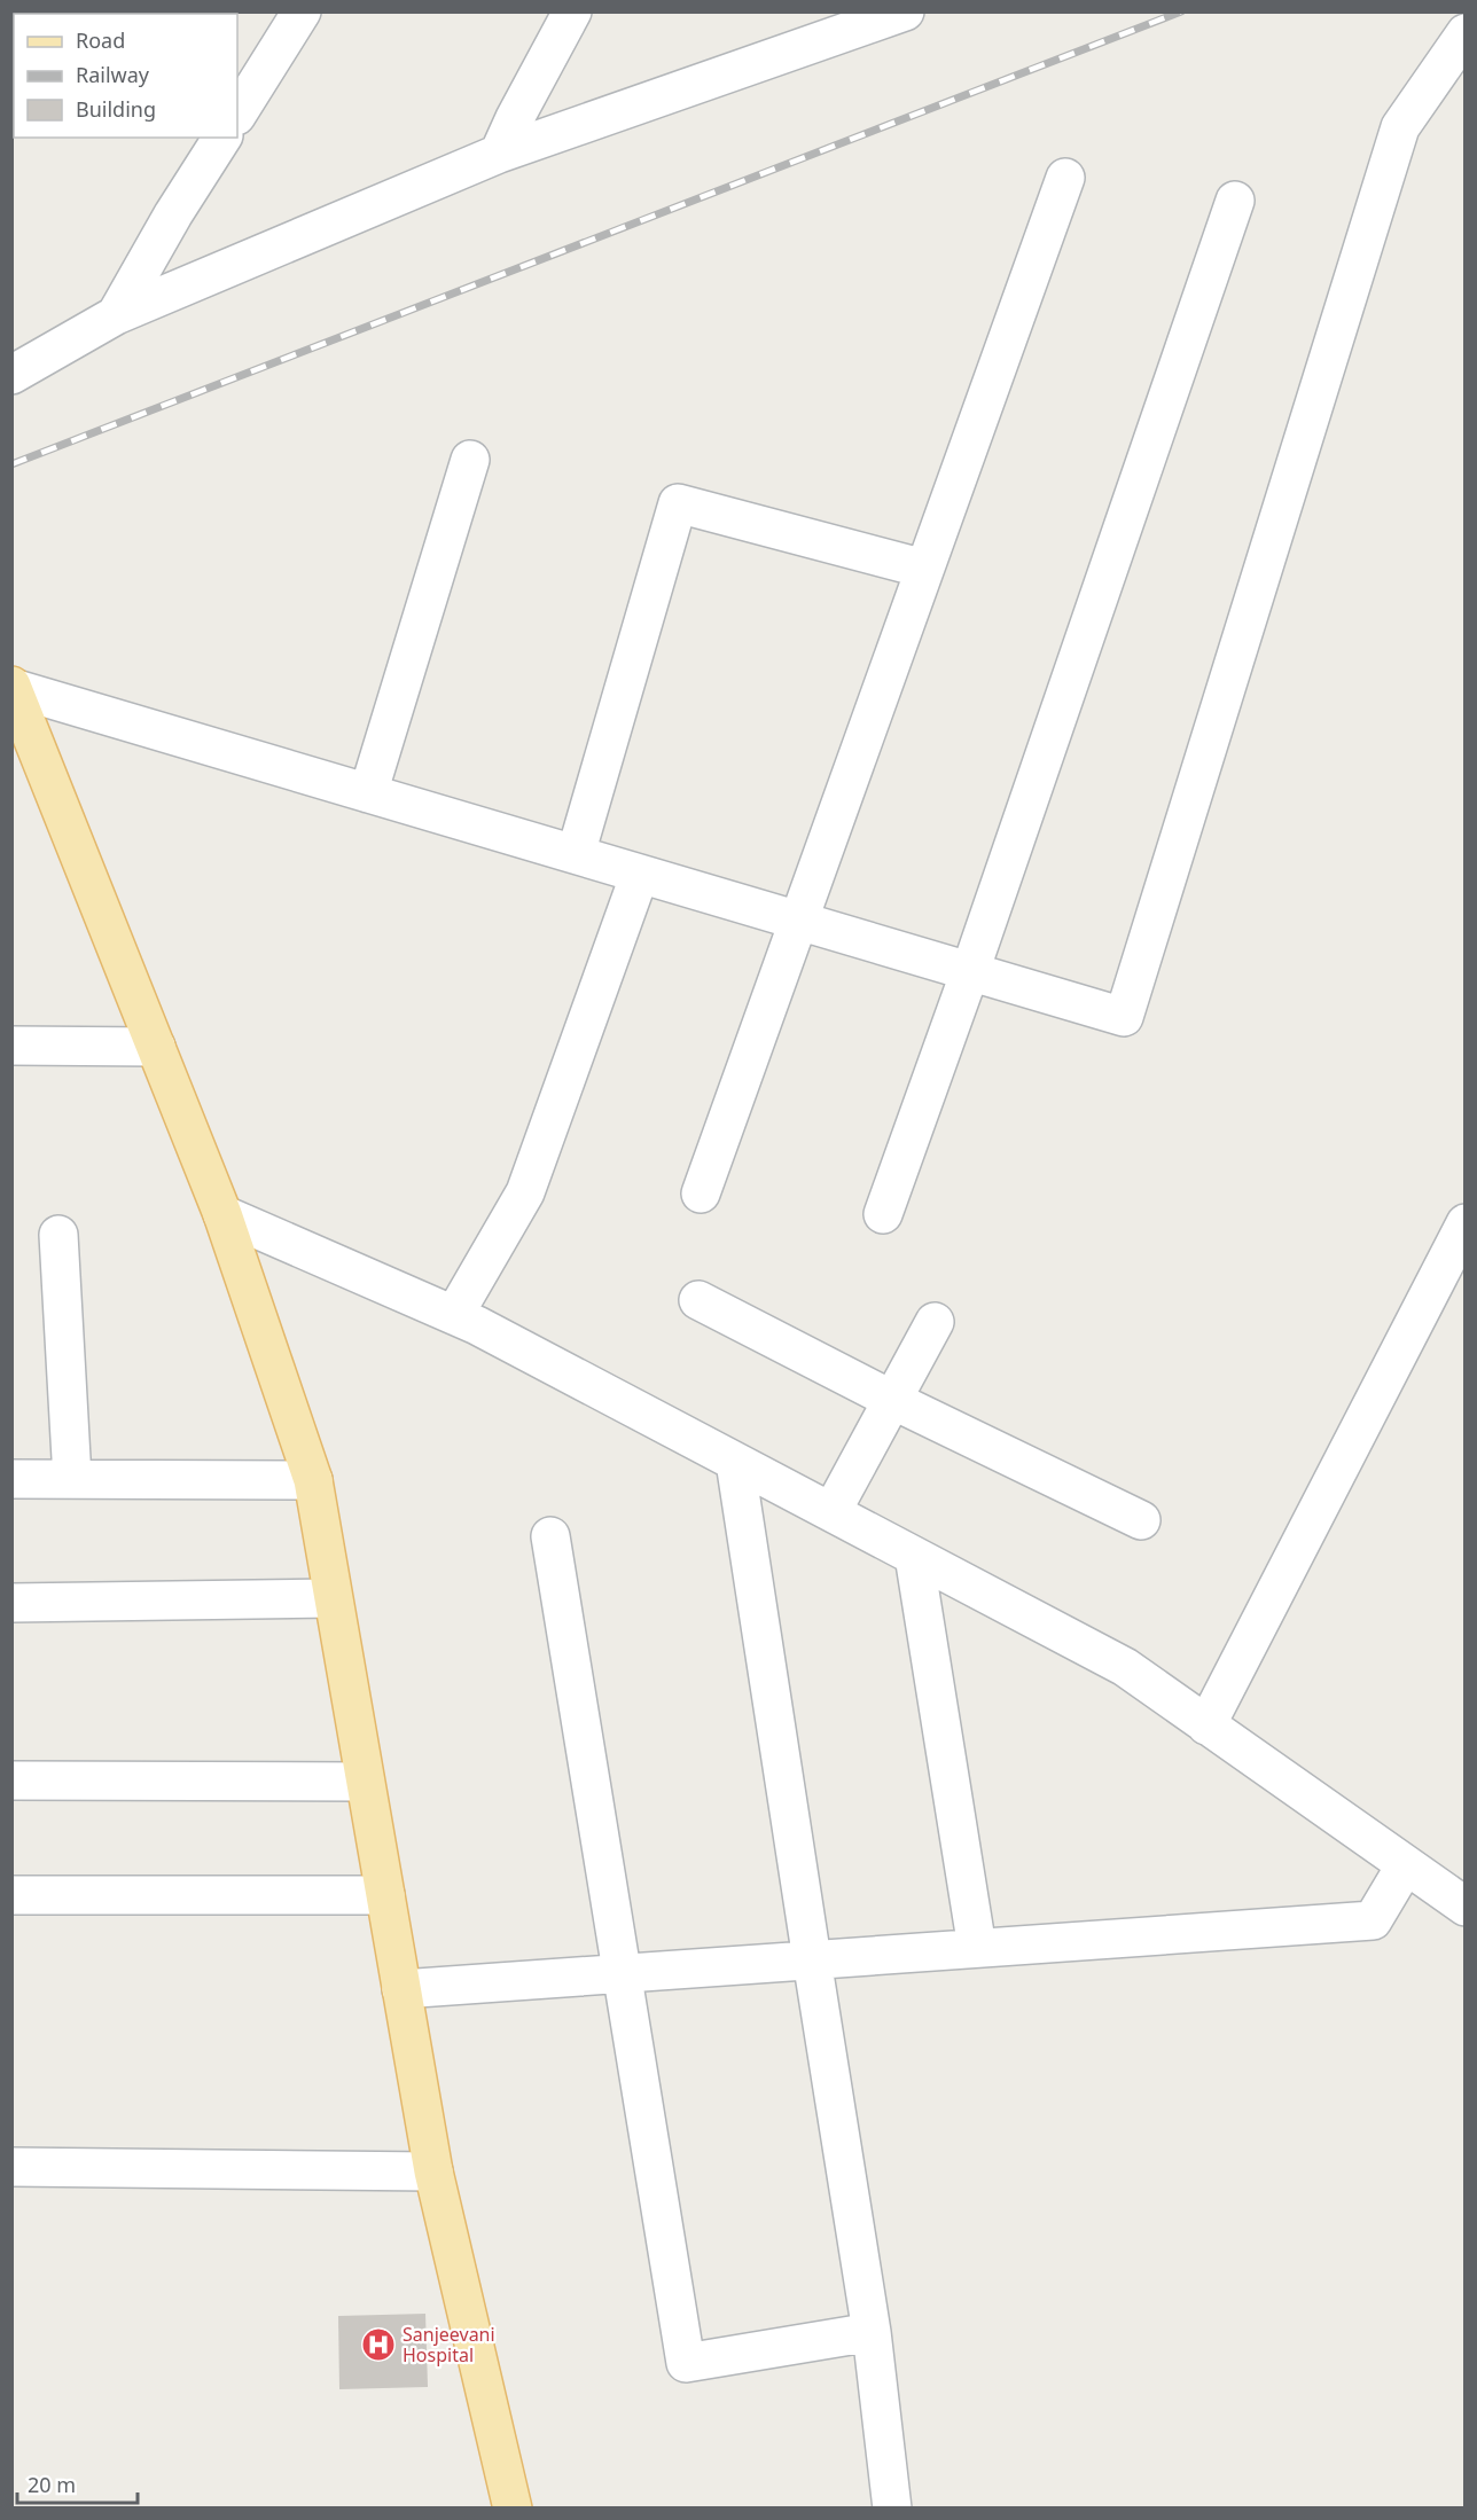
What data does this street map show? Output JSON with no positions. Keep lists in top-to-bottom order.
{
  "places": {
    "hospital": ["Sanjeevani Hospital"]
  },
  "legend": ["Road", "Railway", "Building"],
  "scale_bar": "20 m"
}
